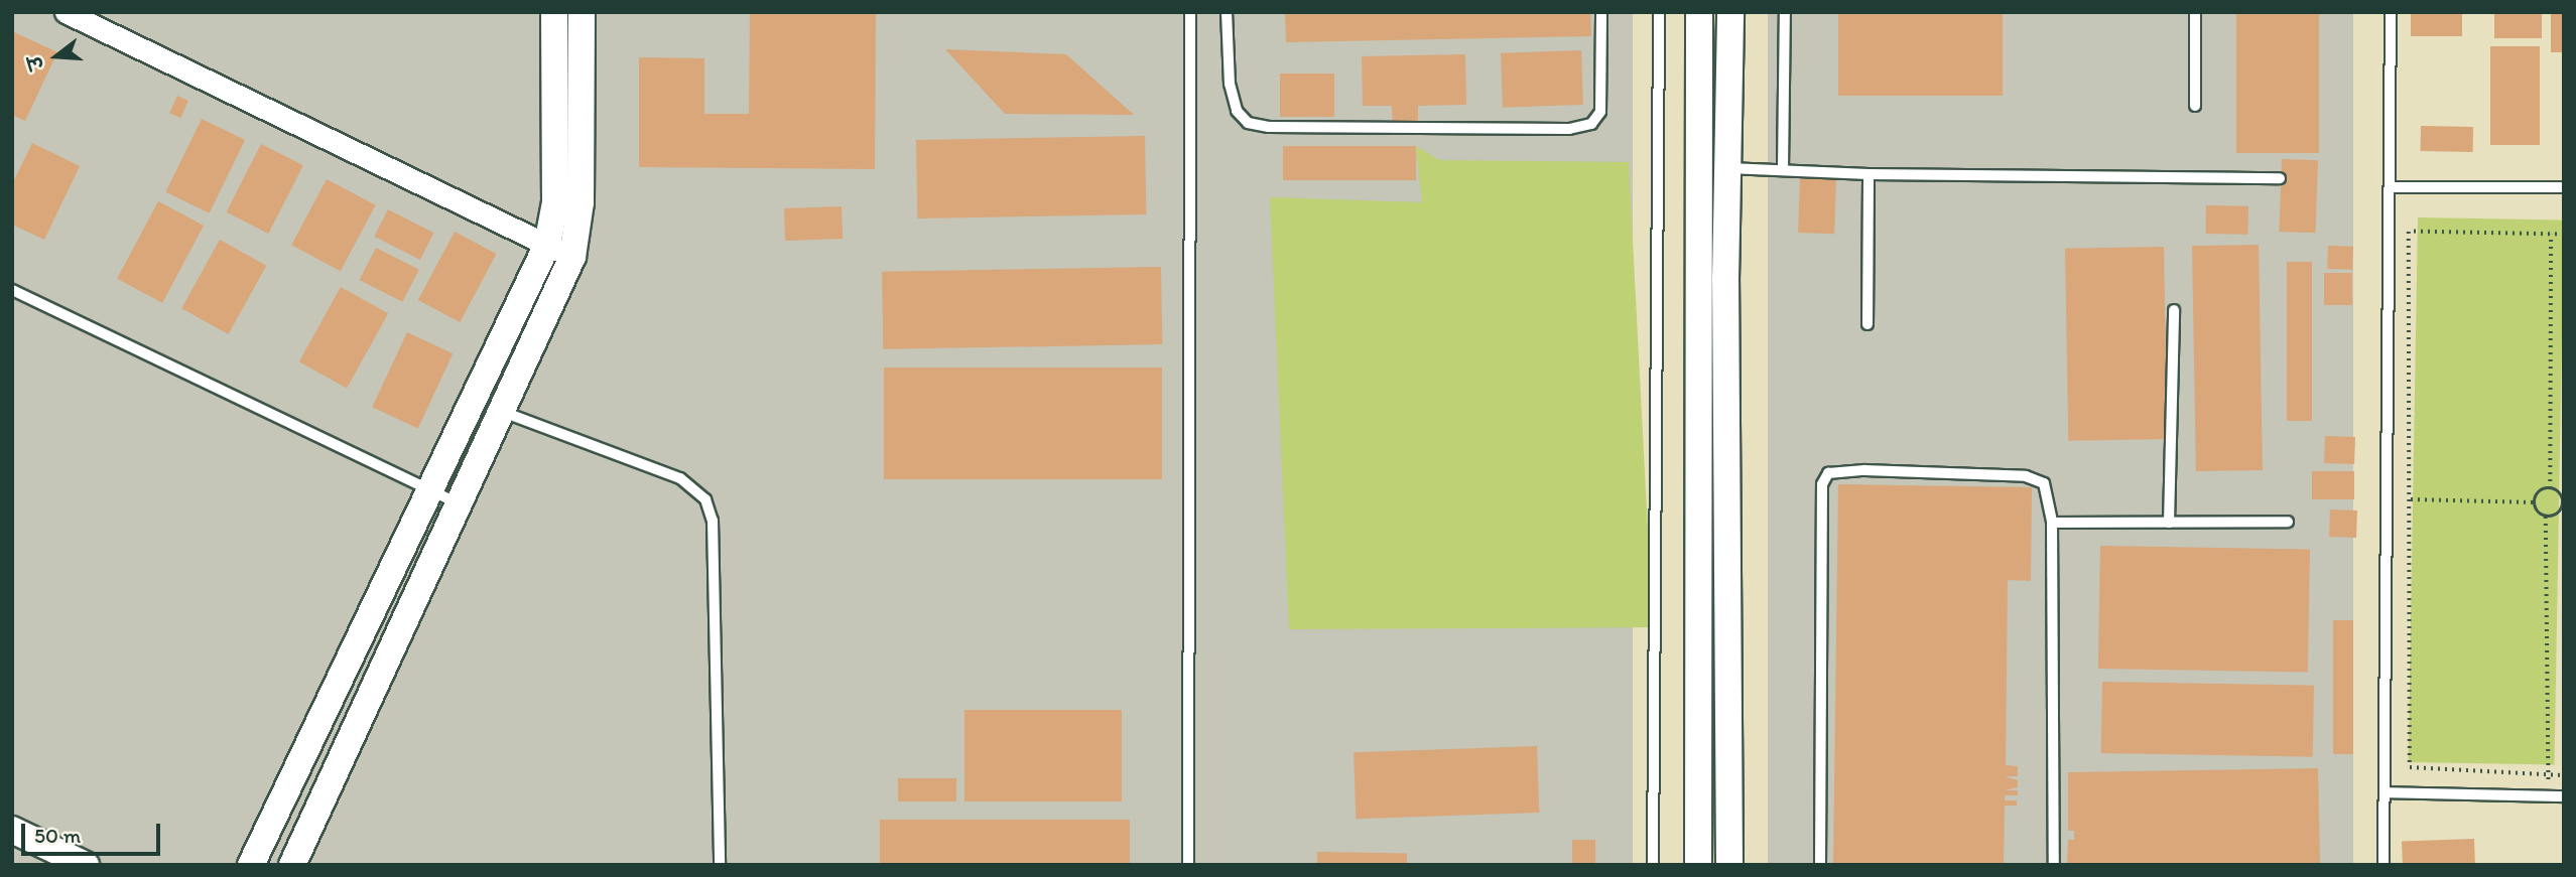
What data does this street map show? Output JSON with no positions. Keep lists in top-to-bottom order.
{
  "scale_bar": "50 m",
  "north": "left"
}
